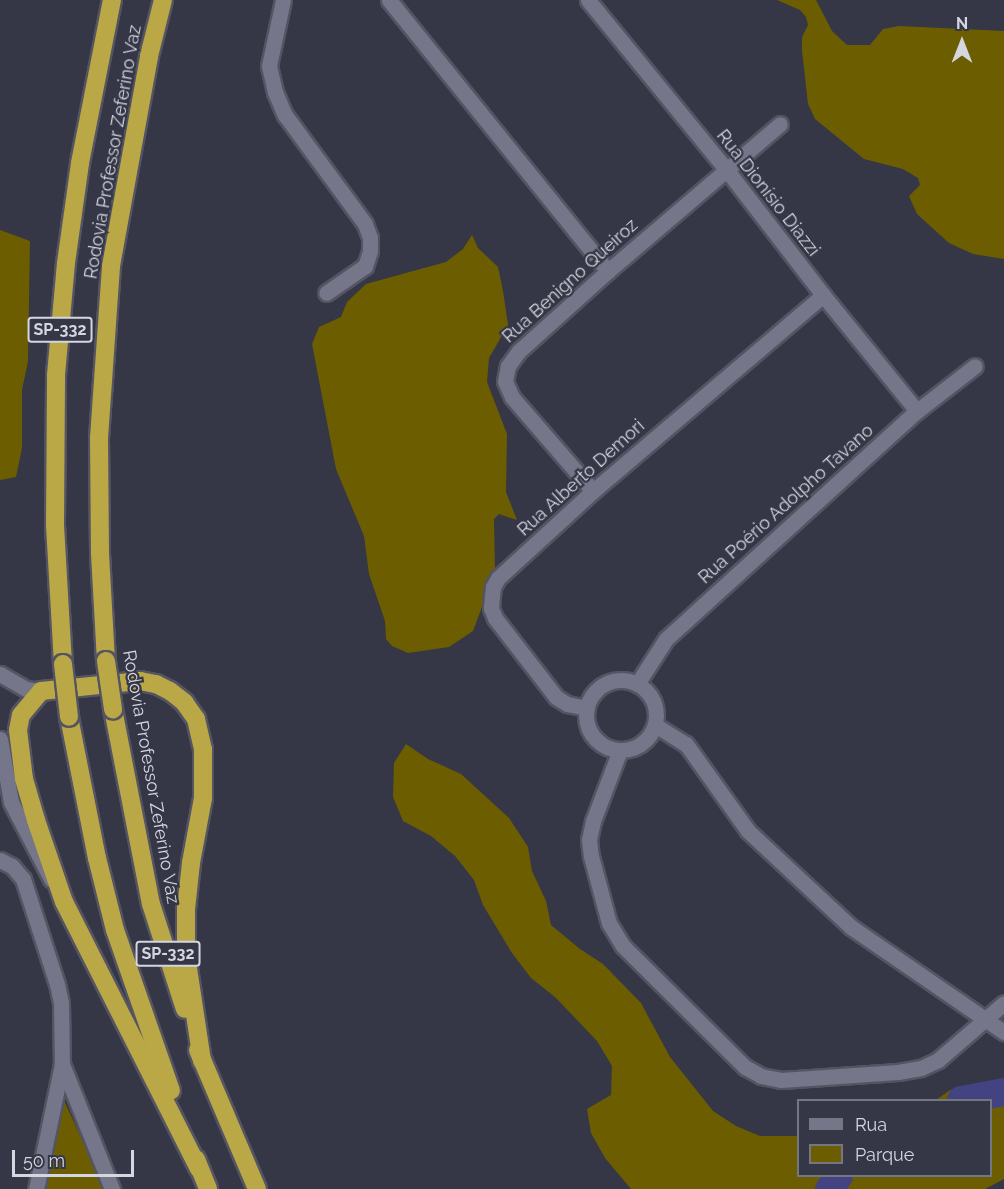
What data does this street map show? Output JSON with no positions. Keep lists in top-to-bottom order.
{
  "streets": {
    "highway": ["Rodovia Professor Zeferino Vaz", "SP-332"],
    "street": [
      "Rua Dionísio Diazzi",
      "Rua Benigno Queiroz",
      "Rua Alberto Demori",
      "Rua Poério Adolpho Tavano"
    ]
  },
  "crossings": [
    ["Rua Dionísio Diazzi", "Rua Benigno Queiroz"],
    ["Rua Dionísio Diazzi", "Rua Alberto Demori"],
    ["Rua Dionísio Diazzi", "Rua Poério Adolpho Tavano"],
    ["Rua Benigno Queiroz", "Rua Alberto Demori"],
    ["Rua Alberto Demori", "Rua Poério Adolpho Tavano"]
  ],
  "legend": ["Rua", "Parque"],
  "scale_bar": "50 m",
  "north": "top"
}
